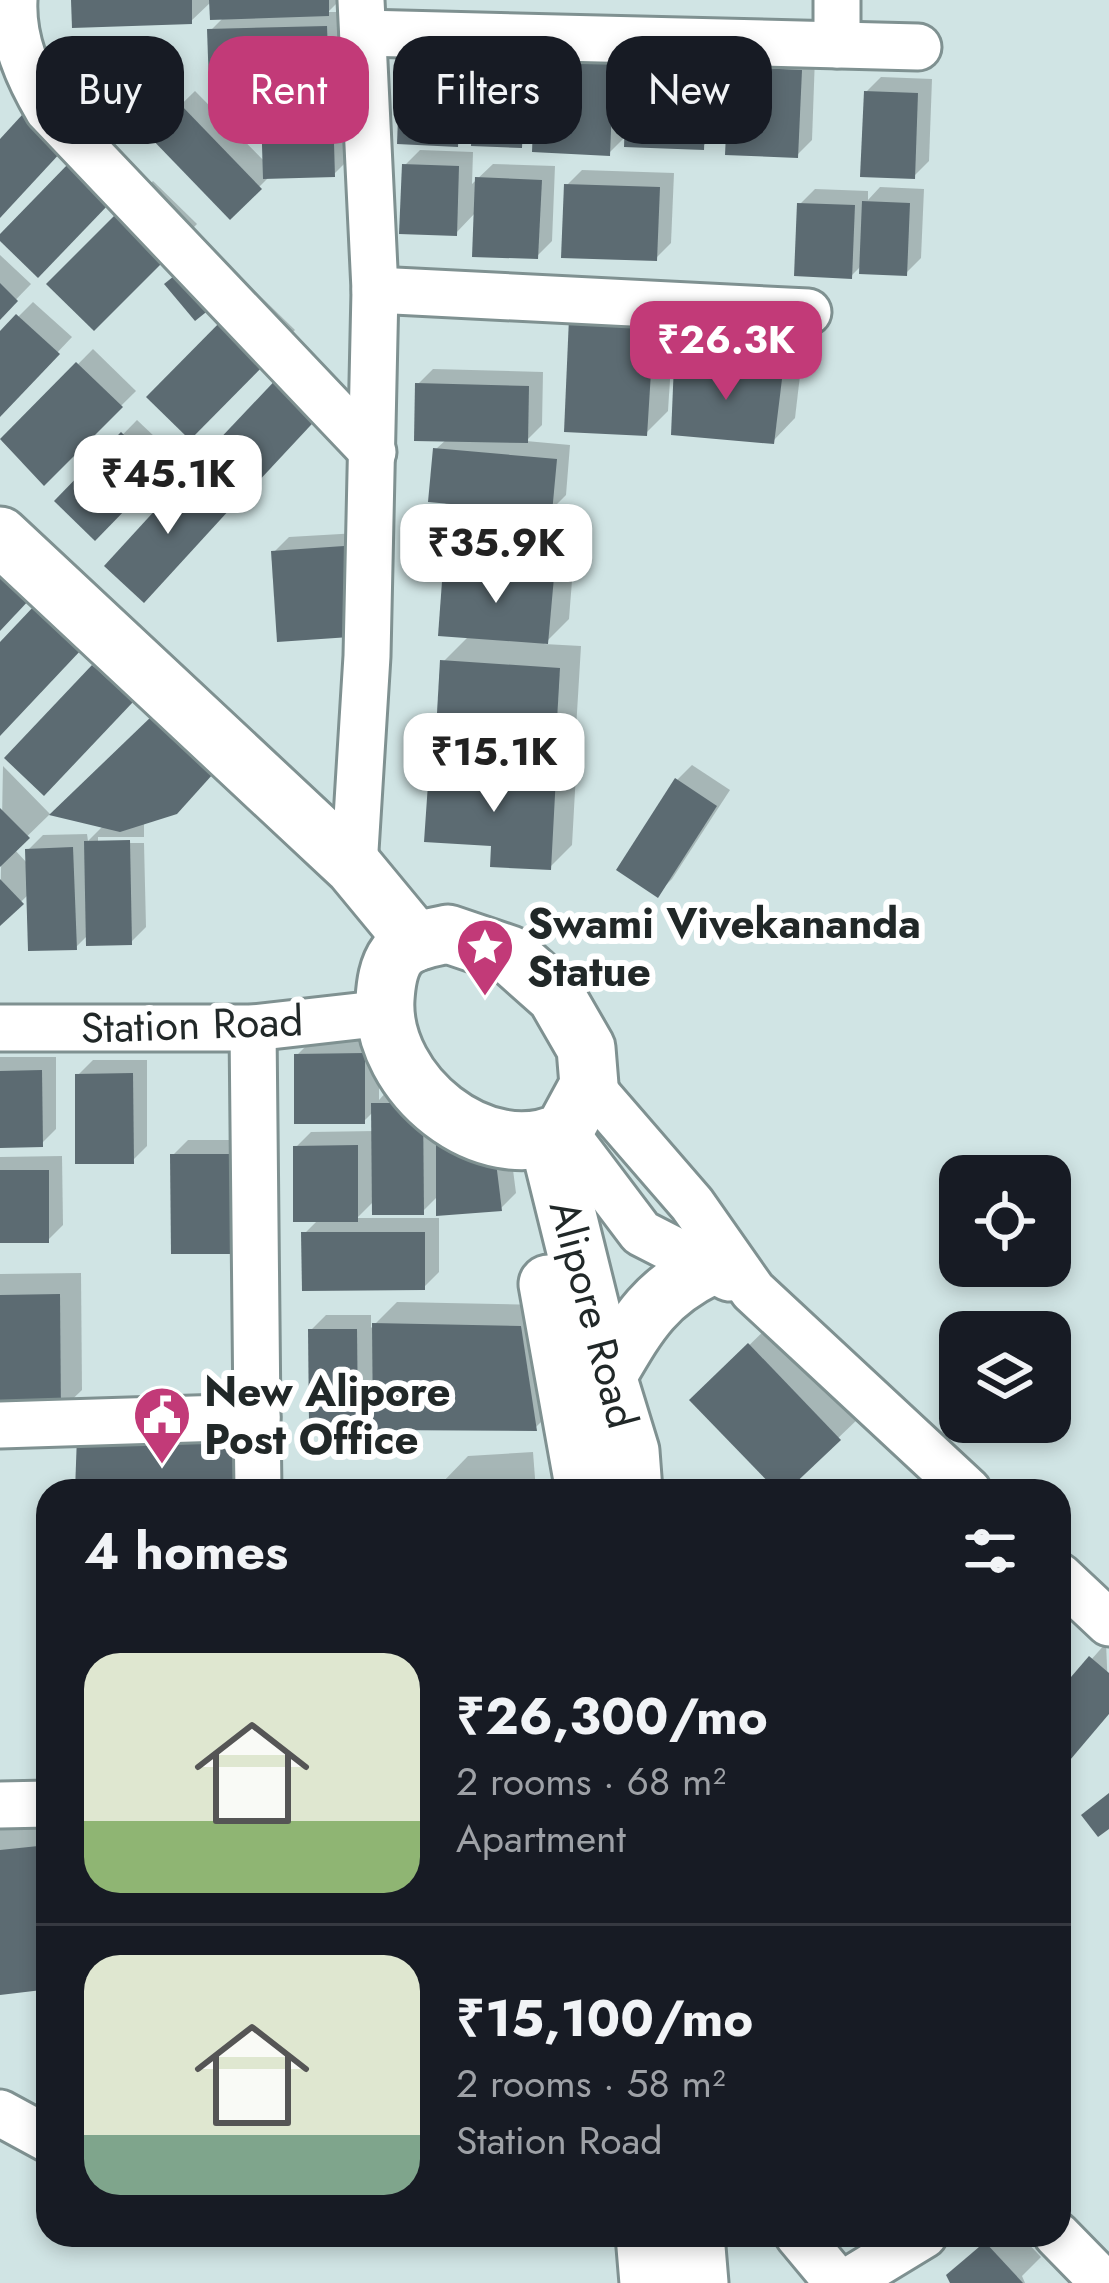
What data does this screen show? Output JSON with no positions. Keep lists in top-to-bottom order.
{
  "streets": {
    "main road": ["Alipore Road"],
    "street": ["Station Road"]
  },
  "crossings": [
    ["Station Road", "Alipore Road"]
  ],
  "places": {
    "place": ["Swami Vivekananda Statue"],
    "public building": ["New Alipore Post Office"]
  },
  "page": {
    "chip": [
      "Buy",
      "Rent",
      "Filters",
      "New"
    ],
    "price": [
      "₹26.3K",
      "₹45.1K",
      "₹35.9K",
      "₹15.1K"
    ],
    "heading": "4 homes",
    "list": [
      {
        "name": "₹26,300/mo",
        "note": "2 rooms · 68 m² · Apartment"
      },
      {
        "name": "₹15,100/mo",
        "note": "2 rooms · 58 m² · Station Road"
      }
    ]
  }
}
